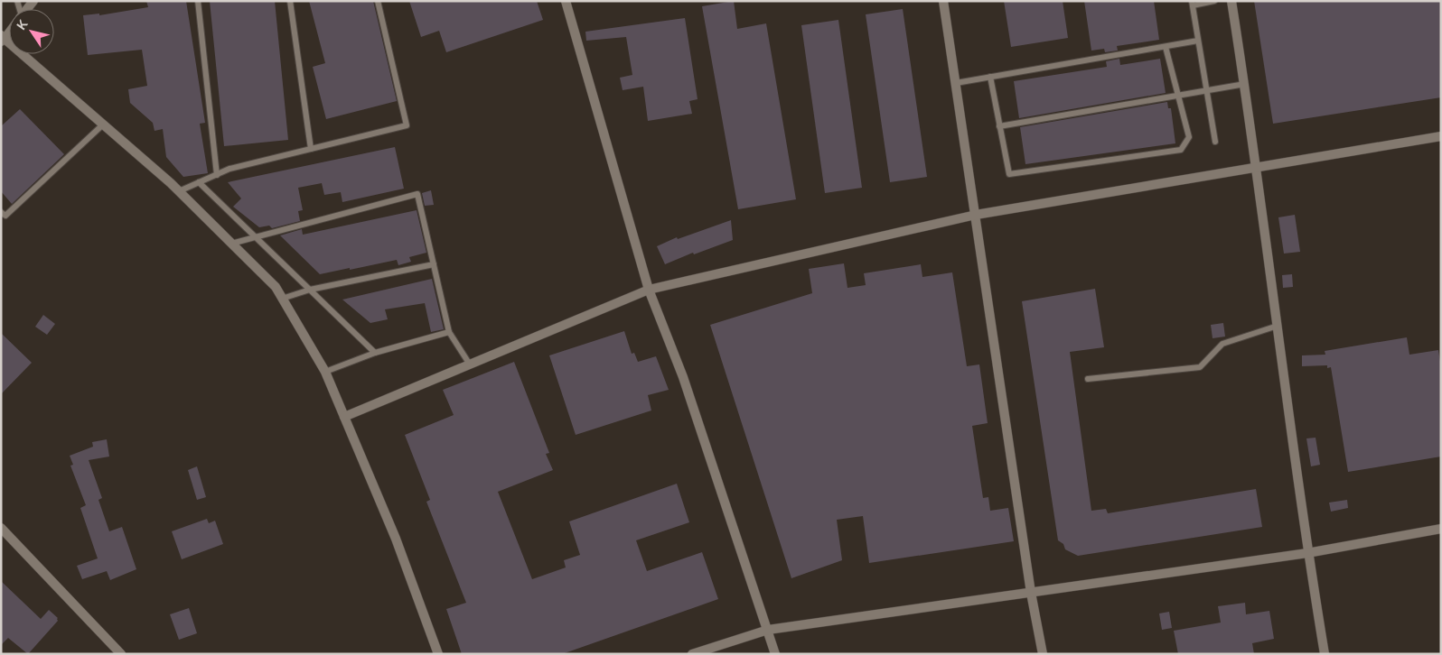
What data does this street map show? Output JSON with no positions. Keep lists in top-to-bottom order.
{
  "north": "top left"
}
